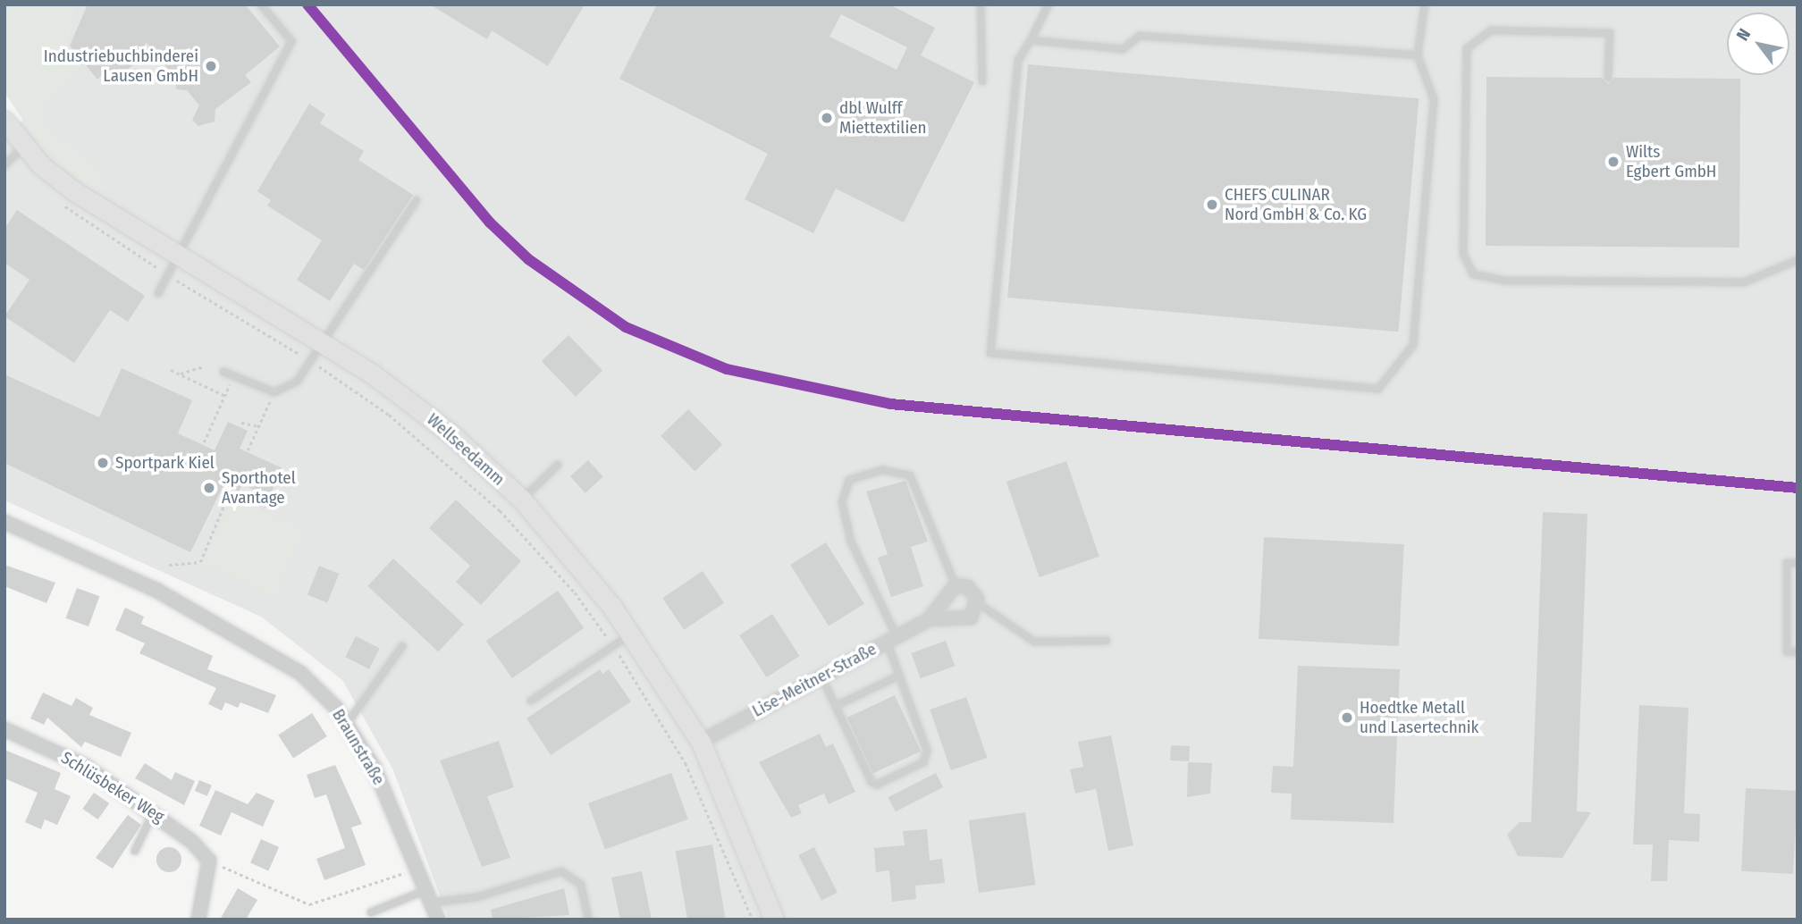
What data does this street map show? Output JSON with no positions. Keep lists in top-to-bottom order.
{
  "streets": {
    "main road": ["Wellseedamm"],
    "street": ["Lise-Meitner-Straße", "Braunstraße", "Schlüsbeker Weg"]
  },
  "crossings": [
    ["Wellseedamm", "Lise-Meitner-Straße"]
  ],
  "places": [
    "Industriebuchbinderei Lausen GmbH",
    "dbl Wulff Miettextilien",
    "Wilts Egbert GmbH",
    "CHEFS CULINAR Nord GmbH & Co. KG",
    "Sportpark Kiel",
    "Sporthotel Avantage",
    "Hoedtke Metall und Lasertechnik"
  ],
  "north": "top left"
}
